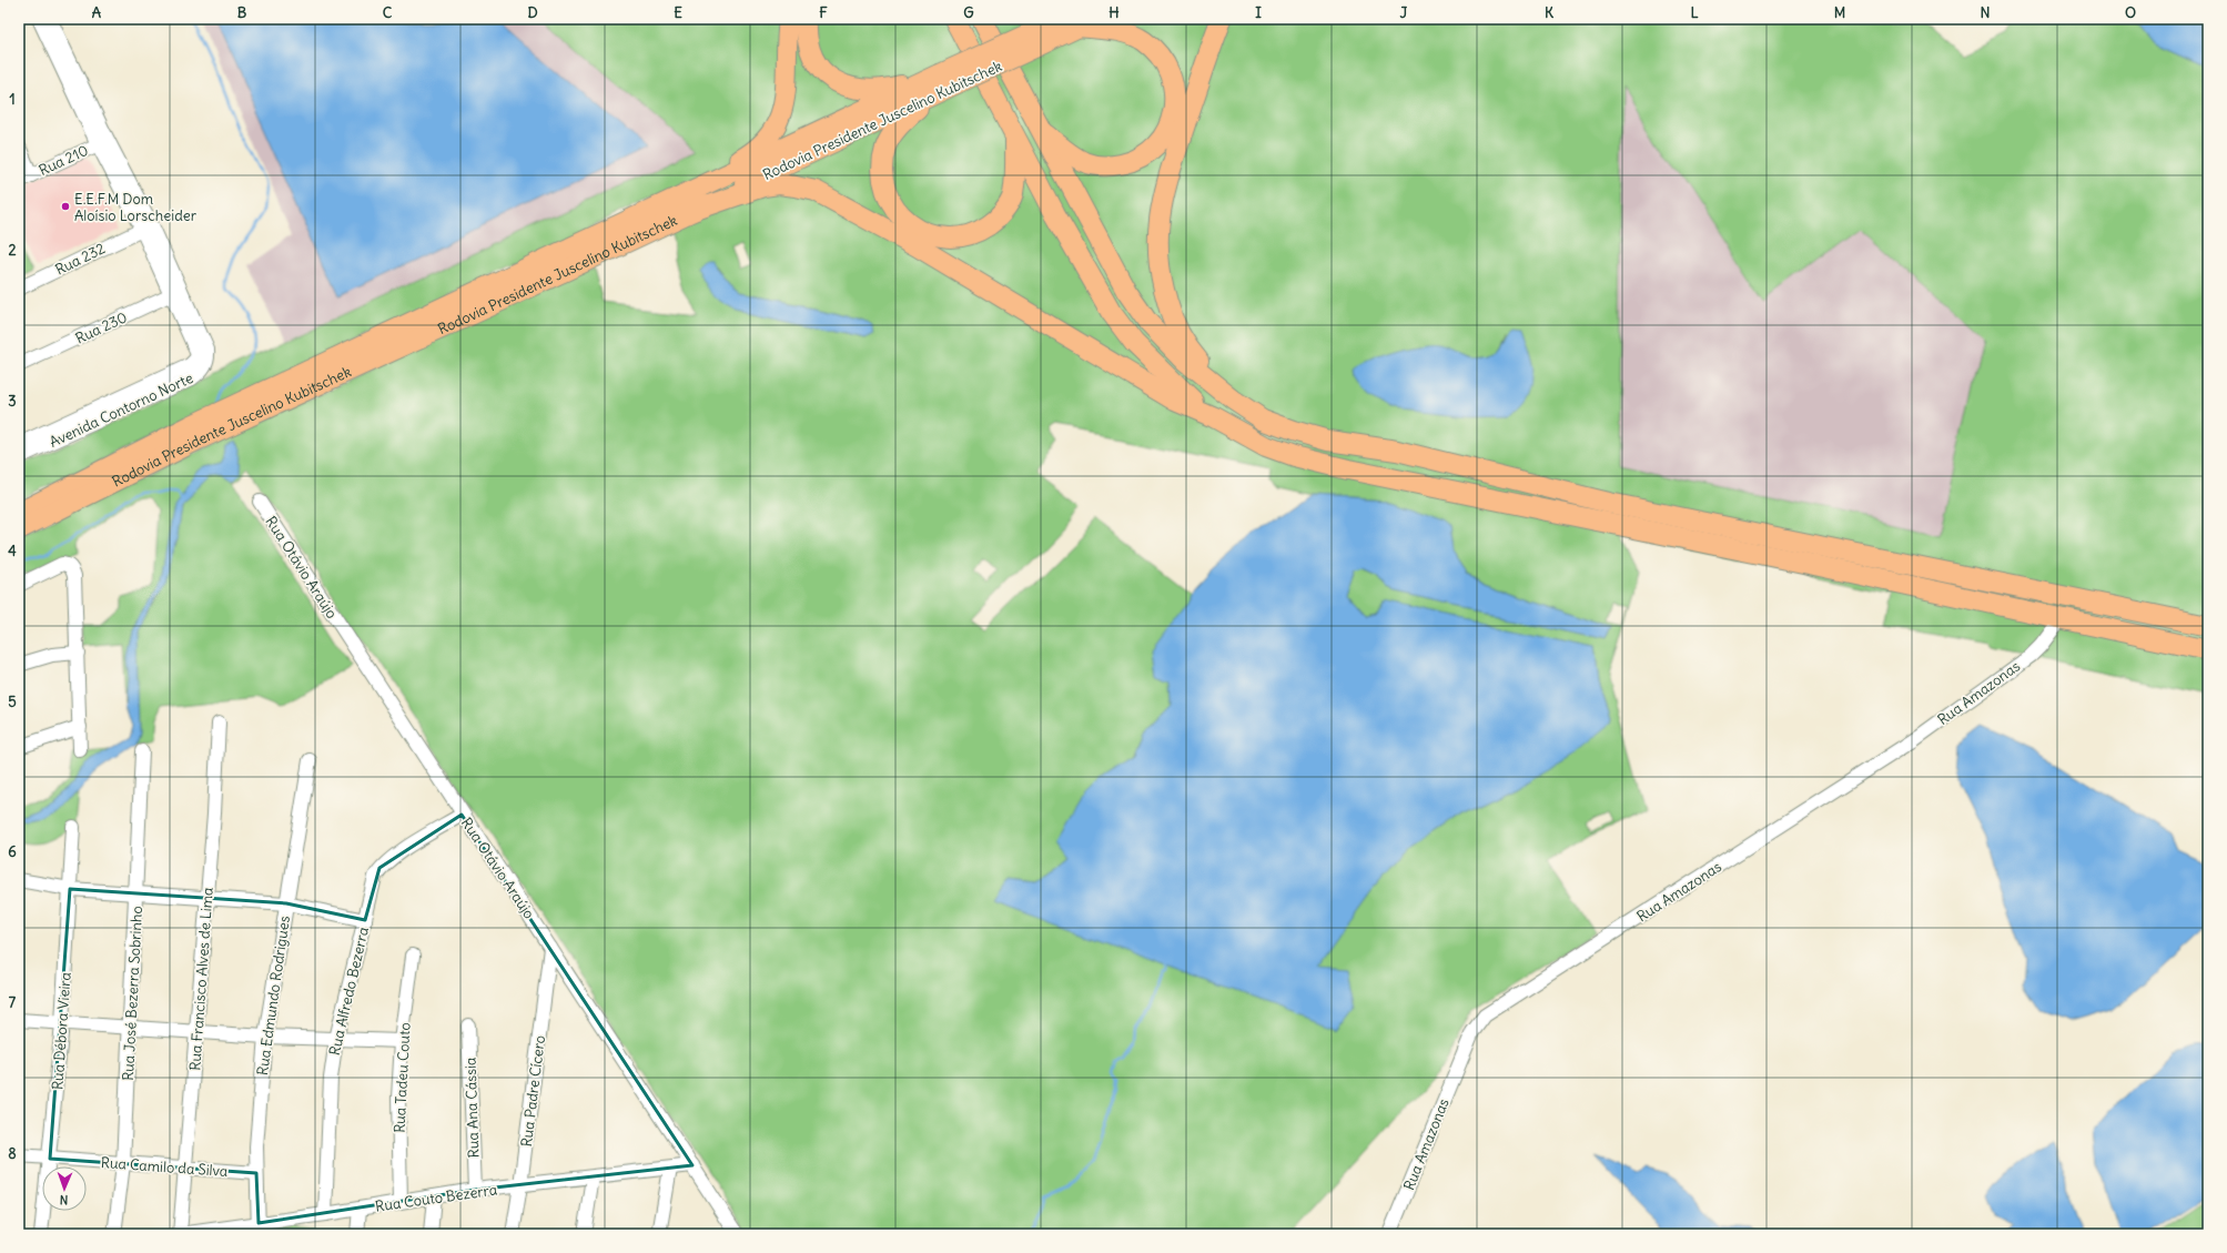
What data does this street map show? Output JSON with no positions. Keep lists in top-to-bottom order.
{
  "streets": {
    "highway": ["Rodovia Presidente Juscelino Kubitschek"],
    "street": [
      "Rua 210",
      "Rua 232",
      "Rua 230",
      "Avenida Contorno Norte",
      "Rua Otávio Araújo",
      "Rua Amazonas",
      "Rua Francisco Alves de Lima",
      "Rua Alfredo Bezerra",
      "Rua José Bezerra Sobrinho",
      "Rua Edmundo Rodrigues",
      "Rua Débora Vieira",
      "Rua Tadeu Couto",
      "Rua Padre Cícero",
      "Rua Ana Cássia",
      "Rua Camilo da Silva",
      "Rua Couto Bezerra"
    ]
  },
  "crossings": [
    ["Rua Otávio Araújo", "Rua Alfredo Bezerra"],
    ["Rua Otávio Araújo", "Rua Padre Cícero"],
    ["Rua Otávio Araújo", "Rua Couto Bezerra"],
    ["Rua Francisco Alves de Lima", "Rua Camilo da Silva"],
    ["Rua Francisco Alves de Lima", "Rua Couto Bezerra"],
    ["Rua Alfredo Bezerra", "Rua Couto Bezerra"],
    ["Rua José Bezerra Sobrinho", "Rua Camilo da Silva"],
    ["Rua Edmundo Rodrigues", "Rua Camilo da Silva"],
    ["Rua Edmundo Rodrigues", "Rua Couto Bezerra"],
    ["Rua Débora Vieira", "Rua Camilo da Silva"],
    ["Rua Tadeu Couto", "Rua Couto Bezerra"],
    ["Rua Padre Cícero", "Rua Couto Bezerra"],
    ["Rua Ana Cássia", "Rua Couto Bezerra"]
  ],
  "places": ["E.E.F.M Dom Aloísio Lorscheider"],
  "north": "bottom",
  "grid": {
    "columns": [
      "A",
      "B",
      "C",
      "D",
      "E",
      "F",
      "G",
      "H",
      "I",
      "J",
      "K",
      "L",
      "M",
      "N",
      "O"
    ],
    "rows": [
      "1",
      "2",
      "3",
      "4",
      "5",
      "6",
      "7",
      "8"
    ]
  }
}
